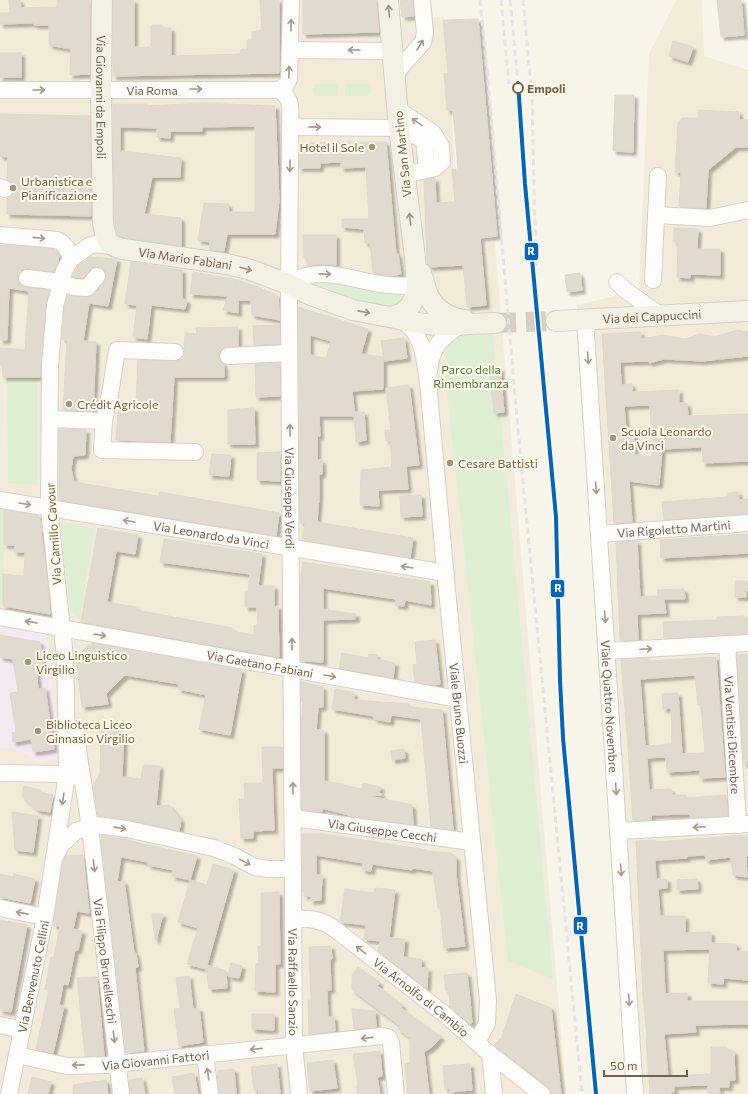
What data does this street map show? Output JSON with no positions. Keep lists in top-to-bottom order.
{
  "streets": {
    "main road": [
      "Via Giovanni da Empoli",
      "Via San Martino",
      "Via Mario Fabiani",
      "Via dei Cappuccini"
    ],
    "street": [
      "Via Roma",
      "Via Giuseppe Verdi",
      "Via Rigoletto Martini",
      "Via Camillo Cavour",
      "Via Leonardo da Vinci",
      "Via Gaetano Fabiani",
      "Viale Quattro Novembre",
      "Viale Bruno Buozzi",
      "Via Ventisei Dicembre",
      "Via Giuseppe Cecchi",
      "Via Filippo Brunelleschi",
      "Via Benvenuto Cellini",
      "Via Raffaello Sanzio",
      "Via Arnolfo di Cambio",
      "Via Giovanni Fattori"
    ]
  },
  "crossings": [
    ["Via Roma", "Via Giovanni da Empoli"],
    ["Via Roma", "Via Giuseppe Verdi"],
    ["Via Giovanni da Empoli", "Via Mario Fabiani"],
    ["Via Mario Fabiani", "Via Giuseppe Verdi"],
    ["Via Mario Fabiani", "Via Camillo Cavour"],
    ["Via Mario Fabiani", "Viale Bruno Buozzi"],
    ["Via dei Cappuccini", "Viale Quattro Novembre"],
    ["Via Giuseppe Verdi", "Via Leonardo da Vinci"],
    ["Via Giuseppe Verdi", "Via Gaetano Fabiani"],
    ["Via Giuseppe Verdi", "Via Giuseppe Cecchi"],
    ["Via Giuseppe Verdi", "Via Raffaello Sanzio"],
    ["Via Rigoletto Martini", "Viale Quattro Novembre"],
    ["Via Camillo Cavour", "Via Leonardo da Vinci"],
    ["Via Camillo Cavour", "Via Gaetano Fabiani"],
    ["Via Camillo Cavour", "Via Benvenuto Cellini"],
    ["Via Leonardo da Vinci", "Viale Bruno Buozzi"],
    ["Via Gaetano Fabiani", "Viale Bruno Buozzi"],
    ["Viale Bruno Buozzi", "Via Giuseppe Cecchi"],
    ["Viale Bruno Buozzi", "Via Arnolfo di Cambio"],
    ["Via Filippo Brunelleschi", "Via Giovanni Fattori"],
    ["Via Benvenuto Cellini", "Via Giovanni Fattori"],
    ["Via Raffaello Sanzio", "Via Arnolfo di Cambio"],
    ["Via Raffaello Sanzio", "Via Giovanni Fattori"]
  ],
  "one_way": [
    "Via Roma",
    "Via San Martino",
    "Via Mario Fabiani",
    "Viale Quattro Novembre",
    "Via Filippo Brunelleschi",
    "Via Arnolfo di Cambio",
    "Via Giovanni Fattori"
  ],
  "parks": ["Parco della Rimembranza"],
  "places": [
    "Empoli",
    "Hotel il Sole",
    "Urbanistica e Pianificazione",
    "Crédit Agricole",
    "Scuola Leonardo da Vinci",
    "Cesare Battisti",
    "Liceo Linguistico Virgilio",
    "Biblioteca Liceo Ginnasio Virgilio"
  ],
  "lines": ["transit line R"],
  "scale_bar": "50 m"
}
